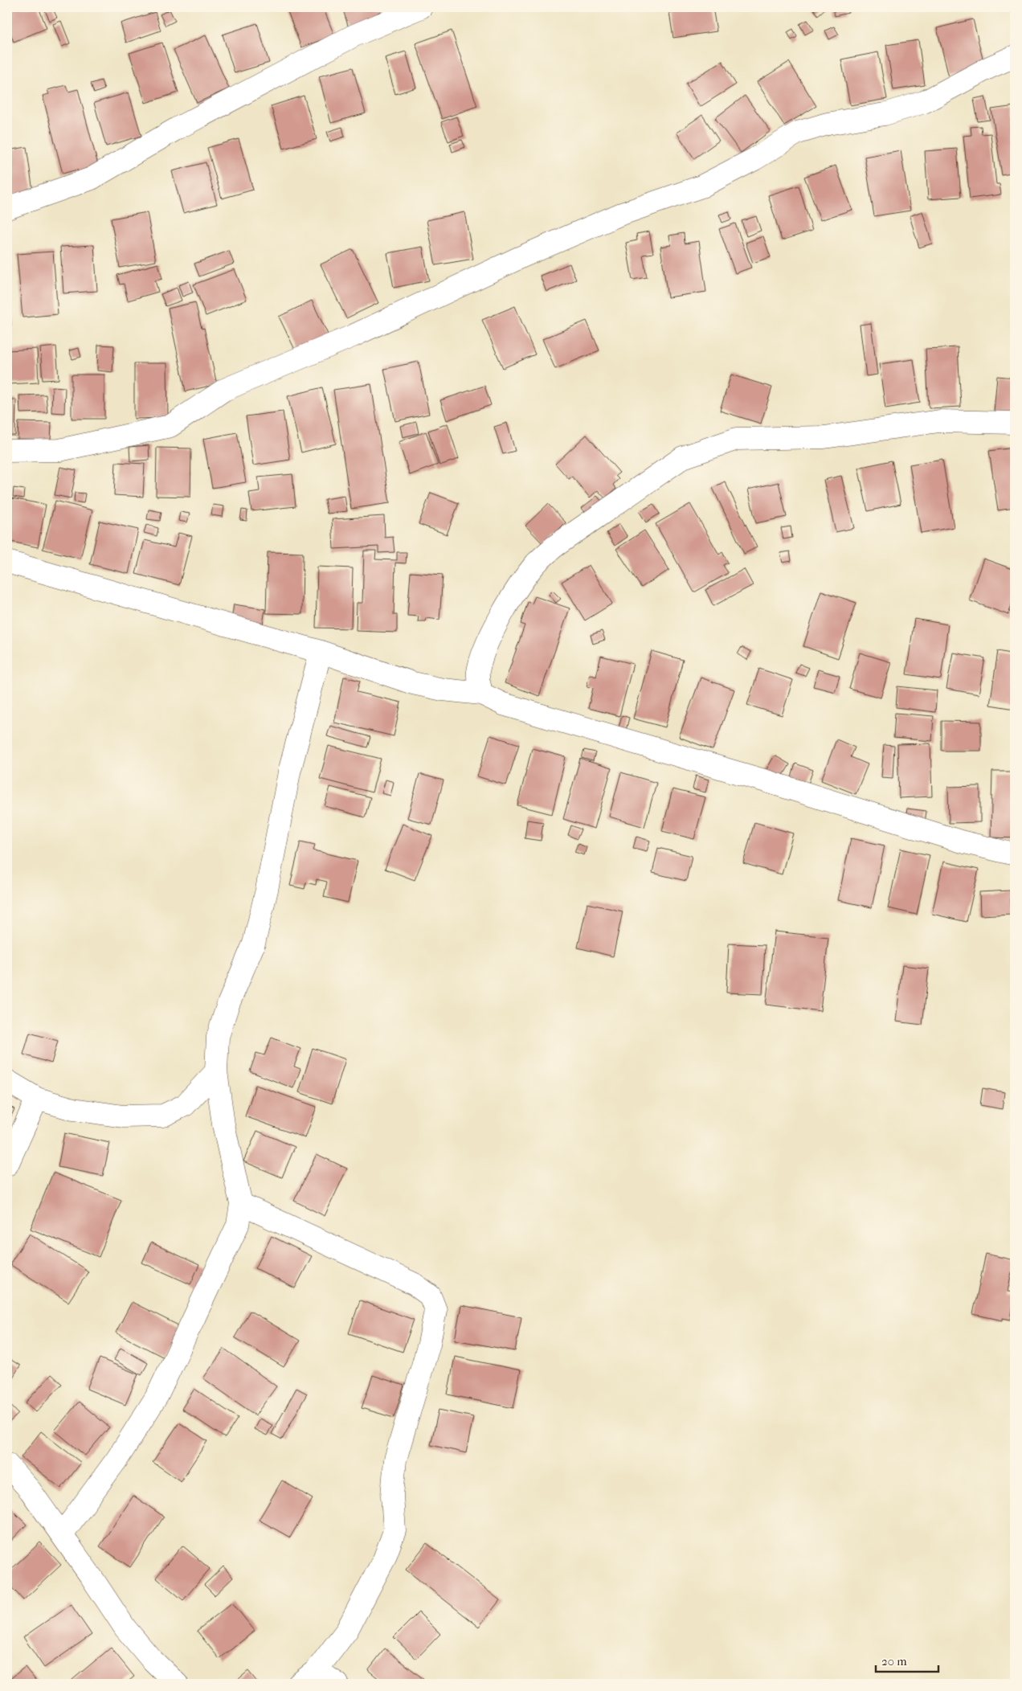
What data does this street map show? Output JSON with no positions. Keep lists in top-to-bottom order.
{
  "scale_bar": "20 m"
}
